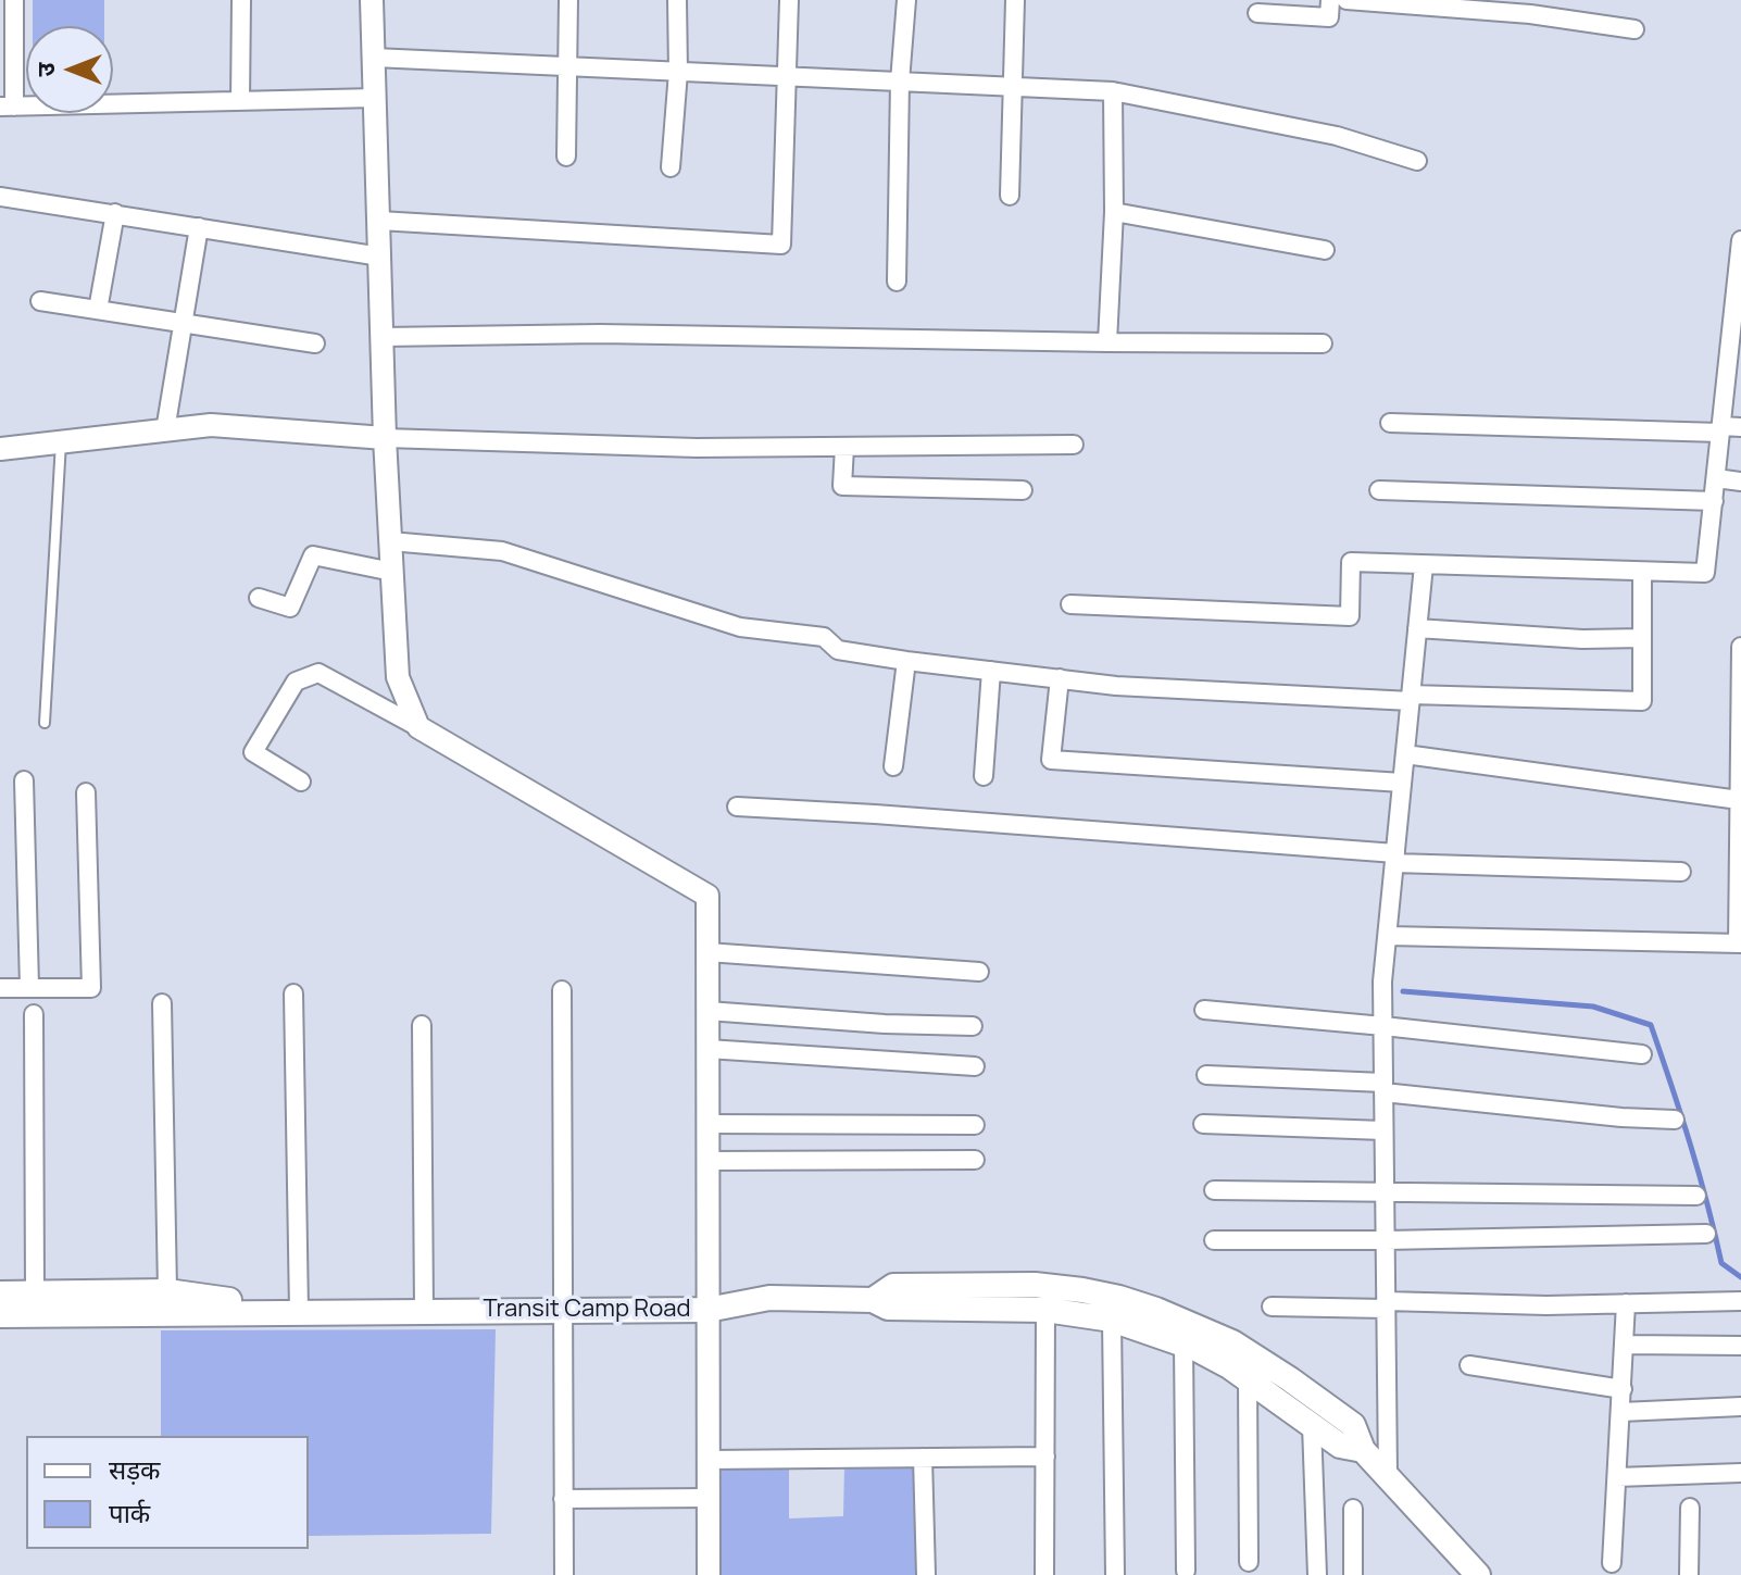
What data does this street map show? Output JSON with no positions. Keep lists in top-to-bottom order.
{
  "streets": {
    "main road": ["Transit Camp Road"]
  },
  "legend": ["सड़क", "पार्क"],
  "north": "left"
}
